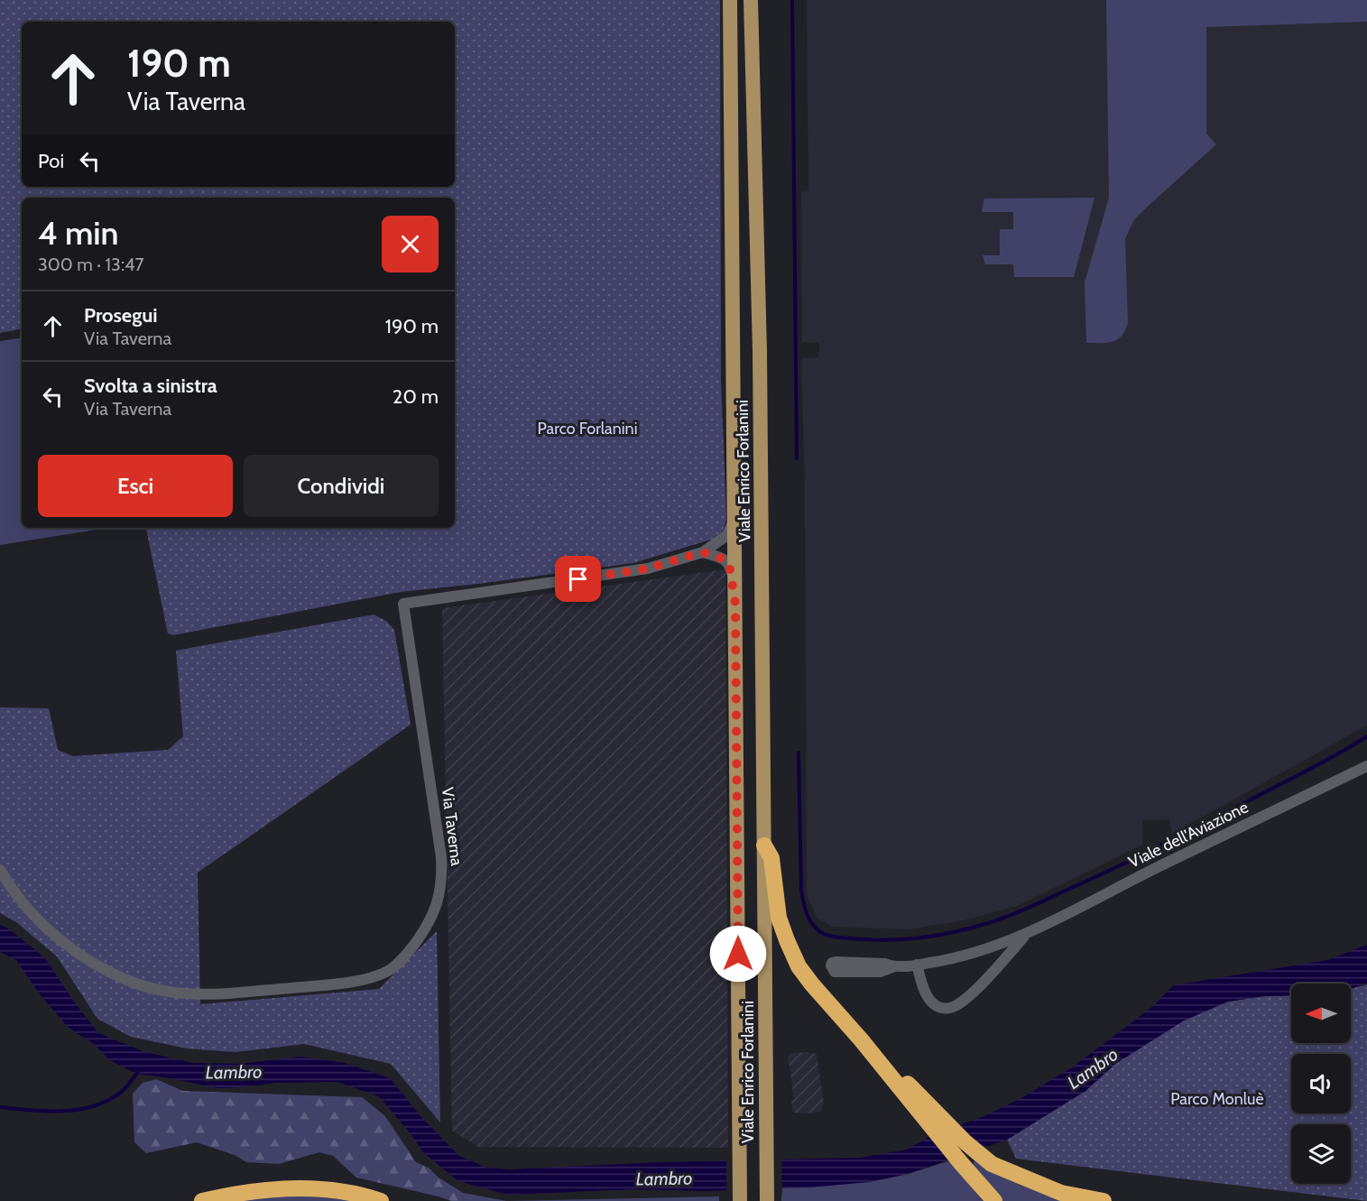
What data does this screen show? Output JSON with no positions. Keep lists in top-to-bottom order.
{
  "streets": {
    "main road": ["Viale Enrico Forlanini"],
    "street": ["Via Taverna", "Viale dell'Aviazione"]
  },
  "crossings": [
    ["Viale Enrico Forlanini", "Via Taverna"]
  ],
  "water": ["Lambro"],
  "parks": ["Parco Forlanini", "Parco Monluè"],
  "north": "left",
  "page": {
    "turn": ["190 m", "Via Taverna"],
    "then": "Poi",
    "heading": ["4 min", "300 m · 13:47"],
    "list": [
      {
        "name": "Prosegui",
        "note": "Via Taverna",
        "value": "190 m"
      },
      {
        "name": "Svolta a sinistra",
        "note": "Via Taverna",
        "value": "20 m"
      }
    ],
    "buttons": ["Esci", "Condividi"]
  }
}
